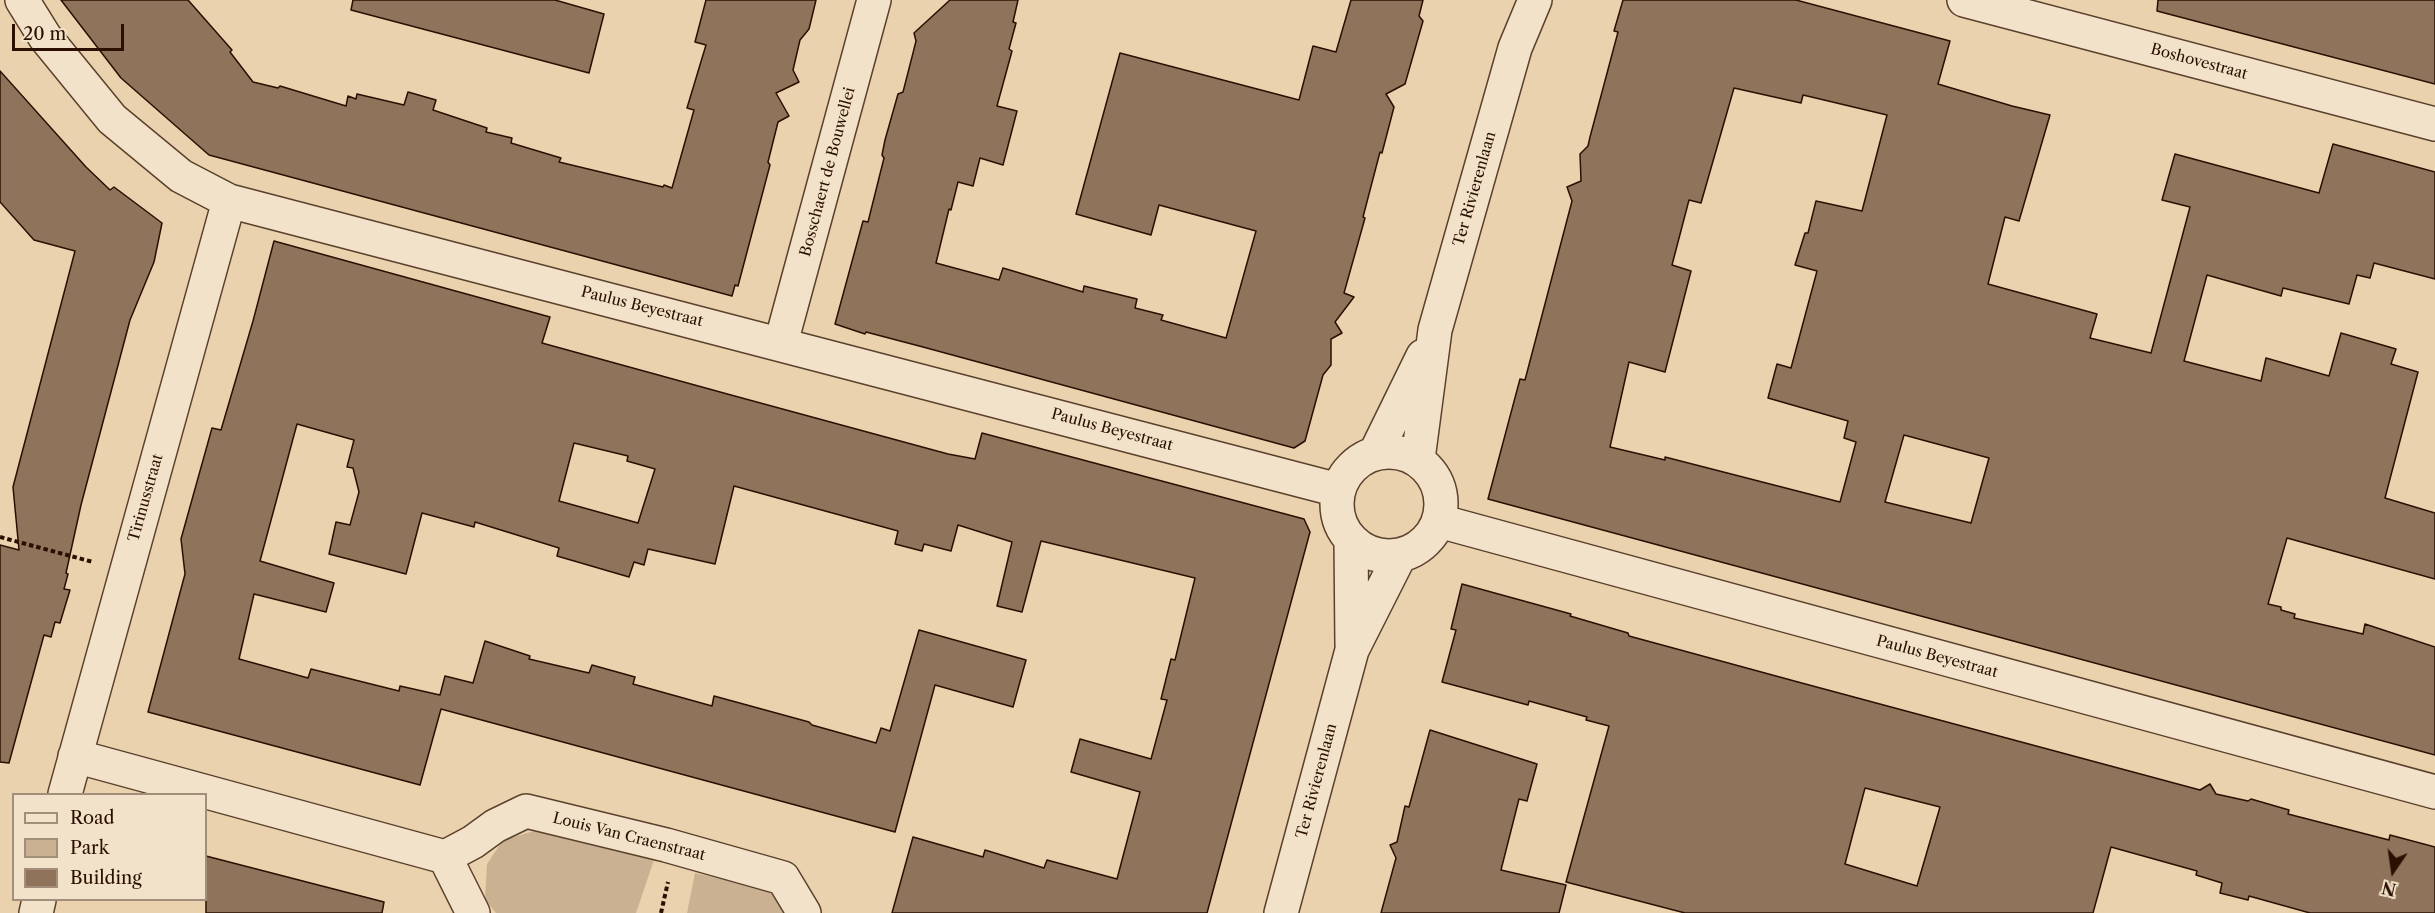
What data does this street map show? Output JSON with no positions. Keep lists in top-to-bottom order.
{
  "streets": {
    "street": [
      "Boshovestraat",
      "Bosschaert de Bouwellei",
      "Ter Rivierenlaan",
      "Paulus Beyestraat",
      "Tirinusstraat",
      "Louis Van Craenstraat"
    ]
  },
  "crossings": [
    ["Bosschaert de Bouwellei", "Paulus Beyestraat"],
    ["Ter Rivierenlaan", "Paulus Beyestraat"],
    ["Paulus Beyestraat", "Tirinusstraat"]
  ],
  "legend": ["Road", "Park", "Building"],
  "scale_bar": "20 m",
  "north": "bottom"
}
